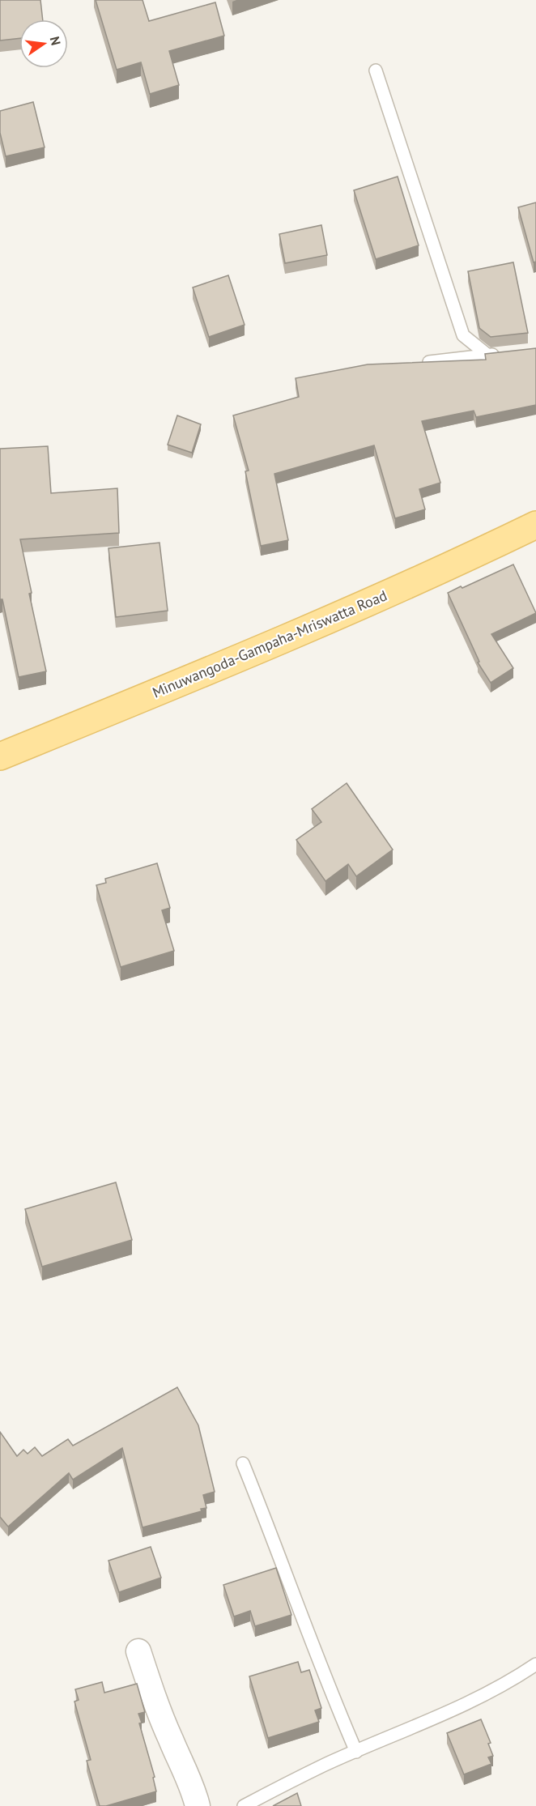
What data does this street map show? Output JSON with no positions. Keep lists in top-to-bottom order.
{
  "streets": {
    "main road": ["Minuwangoda-Gampaha-Mriswatta Road"]
  },
  "north": "right"
}
